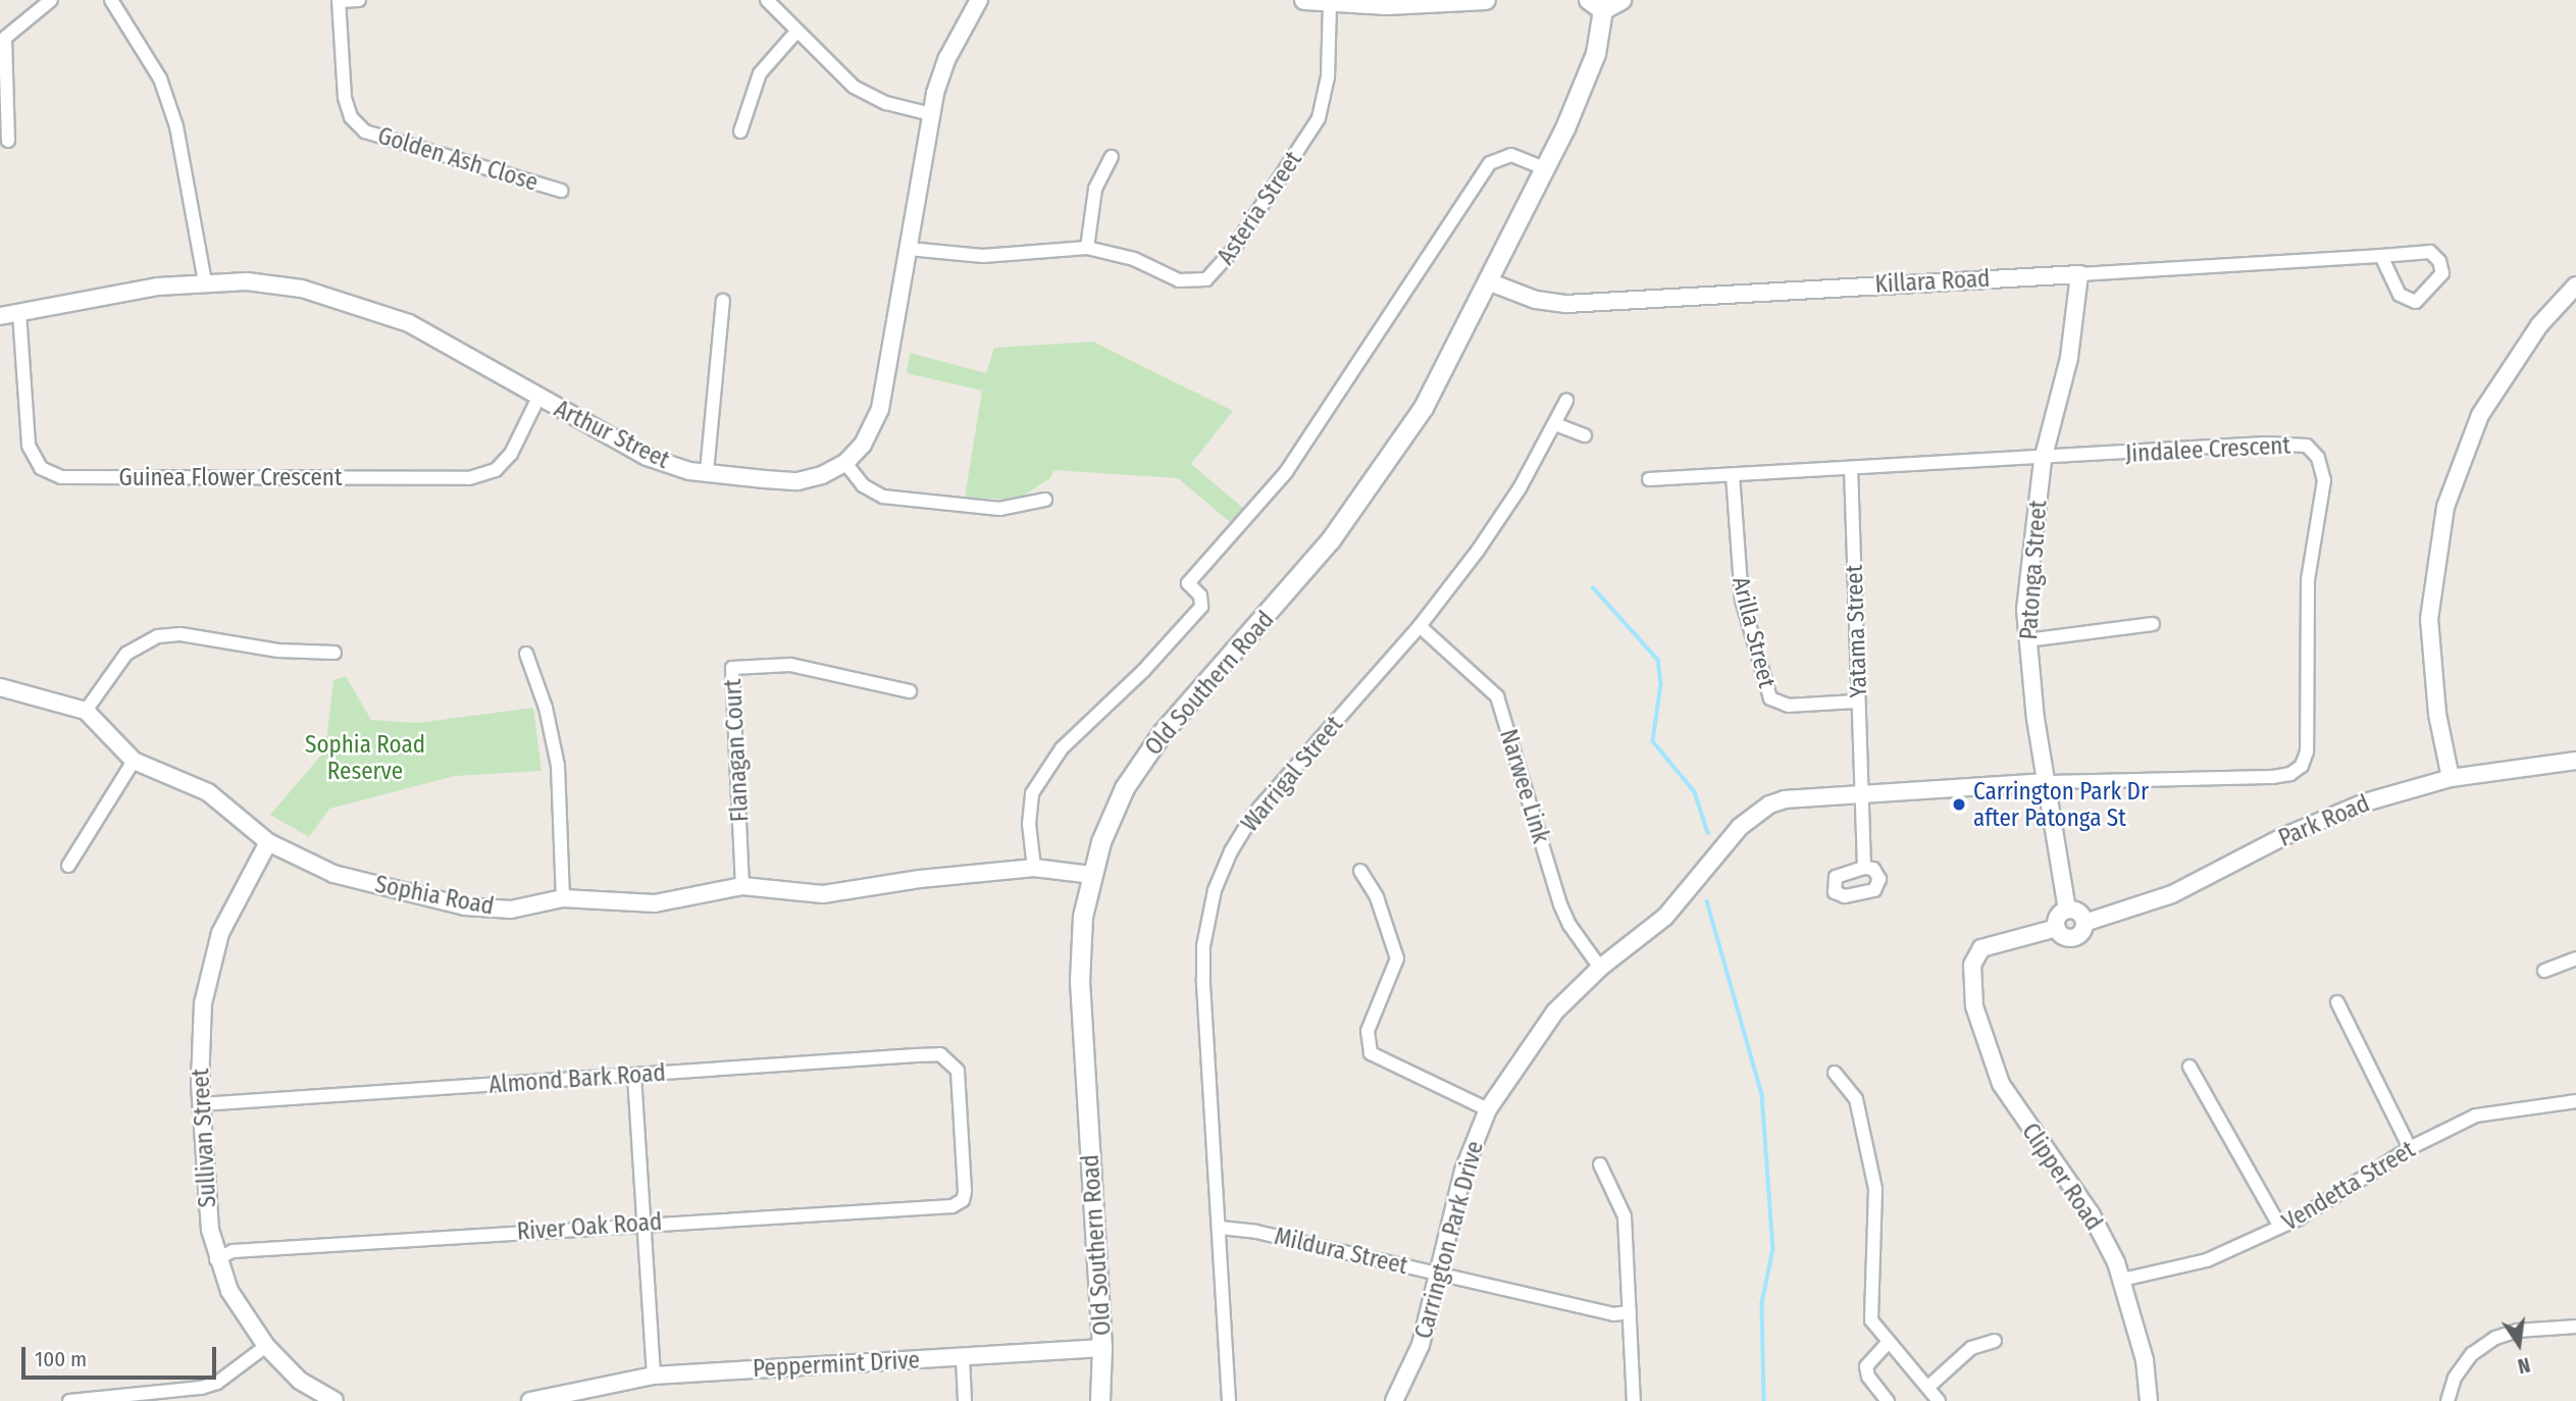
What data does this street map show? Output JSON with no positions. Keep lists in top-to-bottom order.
{
  "streets": {
    "main road": ["Old Southern Road"],
    "street": [
      "Golden Ash Close",
      "Asteria Street",
      "Killara Road",
      "Arthur Street",
      "Jindalee Crescent",
      "Guinea Flower Crescent",
      "Patonga Street",
      "Yatama Street",
      "Arilla Street",
      "Flanagan Court",
      "Warrigal Street",
      "Narwee Link",
      "Park Road",
      "Sophia Road",
      "Almond Bark Road",
      "Sullivan Street",
      "Clipper Road",
      "Vendetta Street",
      "River Oak Road",
      "Carrington Park Drive",
      "Mildura Street",
      "Peppermint Drive"
    ]
  },
  "crossings": [
    ["Killara Road", "Patonga Street"],
    ["Killara Road", "Old Southern Road"],
    ["Arthur Street", "Guinea Flower Crescent"],
    ["Jindalee Crescent", "Patonga Street"],
    ["Jindalee Crescent", "Yatama Street"],
    ["Jindalee Crescent", "Arilla Street"],
    ["Jindalee Crescent", "Carrington Park Drive"],
    ["Patonga Street", "Park Road"],
    ["Patonga Street", "Clipper Road"],
    ["Patonga Street", "Carrington Park Drive"],
    ["Yatama Street", "Arilla Street"],
    ["Yatama Street", "Carrington Park Drive"],
    ["Old Southern Road", "Sophia Road"],
    ["Old Southern Road", "Peppermint Drive"],
    ["Flanagan Court", "Sophia Road"],
    ["Warrigal Street", "Narwee Link"],
    ["Warrigal Street", "Mildura Street"],
    ["Narwee Link", "Carrington Park Drive"],
    ["Park Road", "Clipper Road"],
    ["Sophia Road", "Sullivan Street"],
    ["Almond Bark Road", "Sullivan Street"],
    ["Almond Bark Road", "River Oak Road"],
    ["Sullivan Street", "River Oak Road"],
    ["Clipper Road", "Vendetta Street"],
    ["Carrington Park Drive", "Mildura Street"]
  ],
  "parks": ["Sophia Road Reserve"],
  "places": ["Carrington Park Dr after Patonga St"],
  "scale_bar": "100 m",
  "north": "bottom"
}
